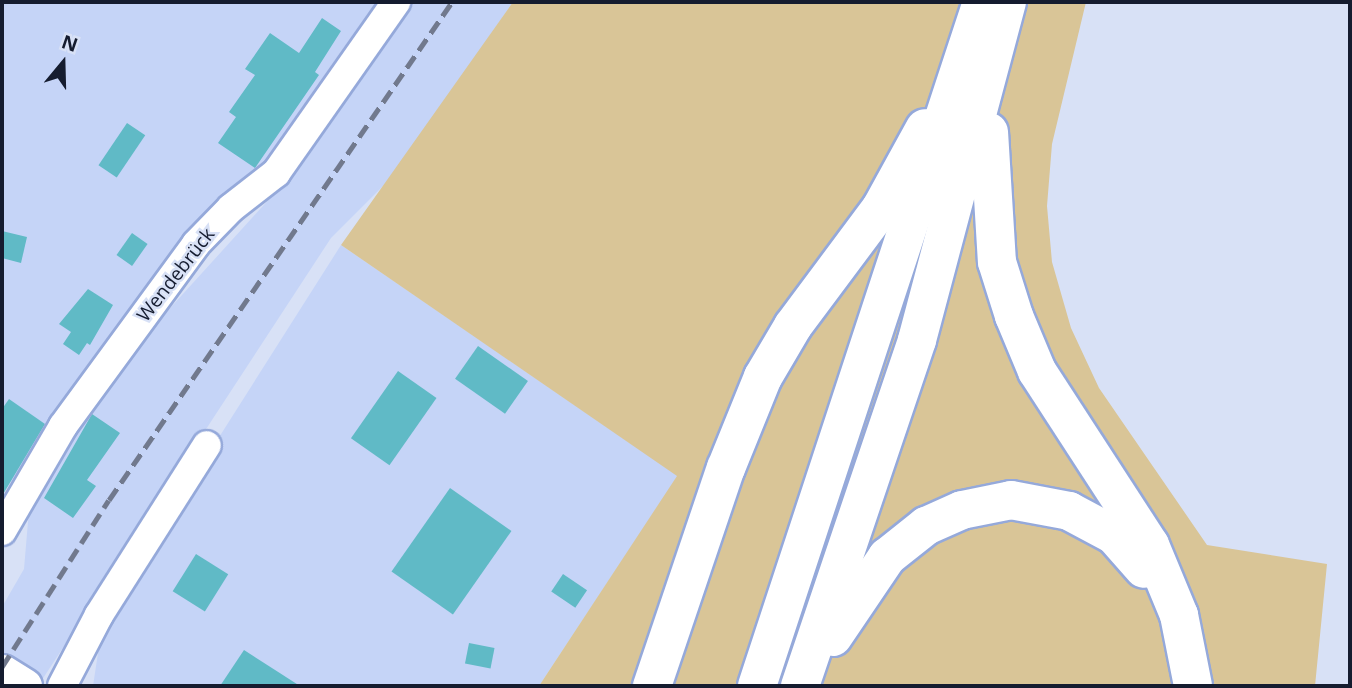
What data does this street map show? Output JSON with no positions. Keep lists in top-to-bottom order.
{
  "streets": {
    "street": ["Wendebrück"]
  },
  "north": "top"
}
